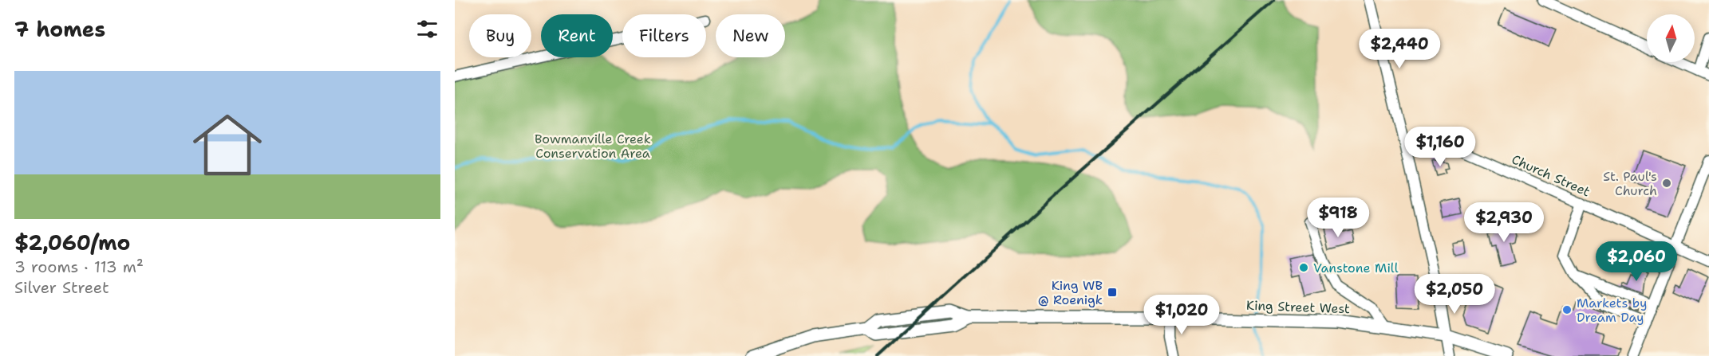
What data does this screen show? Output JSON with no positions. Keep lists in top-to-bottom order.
{
  "streets": {
    "main road": ["King Street West"],
    "street": ["Church Street"]
  },
  "parks": ["Bowmanville Creek Conservation Area"],
  "places": {
    "other": ["St. Paul's Church", "Vanstone Mill", "Markets by Dream Day"],
    "transit": ["King WB @ Roenigk"]
  },
  "north": "top",
  "page": {
    "heading": "7 homes",
    "chip": [
      "Buy",
      "Rent",
      "Filters",
      "New"
    ],
    "price": [
      "$2,440",
      "$1,160",
      "$918",
      "$2,930",
      "$2,060",
      "$2,050",
      "$1,020"
    ],
    "list": [
      {
        "name": "$2,060/mo",
        "note": "3 rooms · 113 m² · Silver Street"
      }
    ]
  }
}
